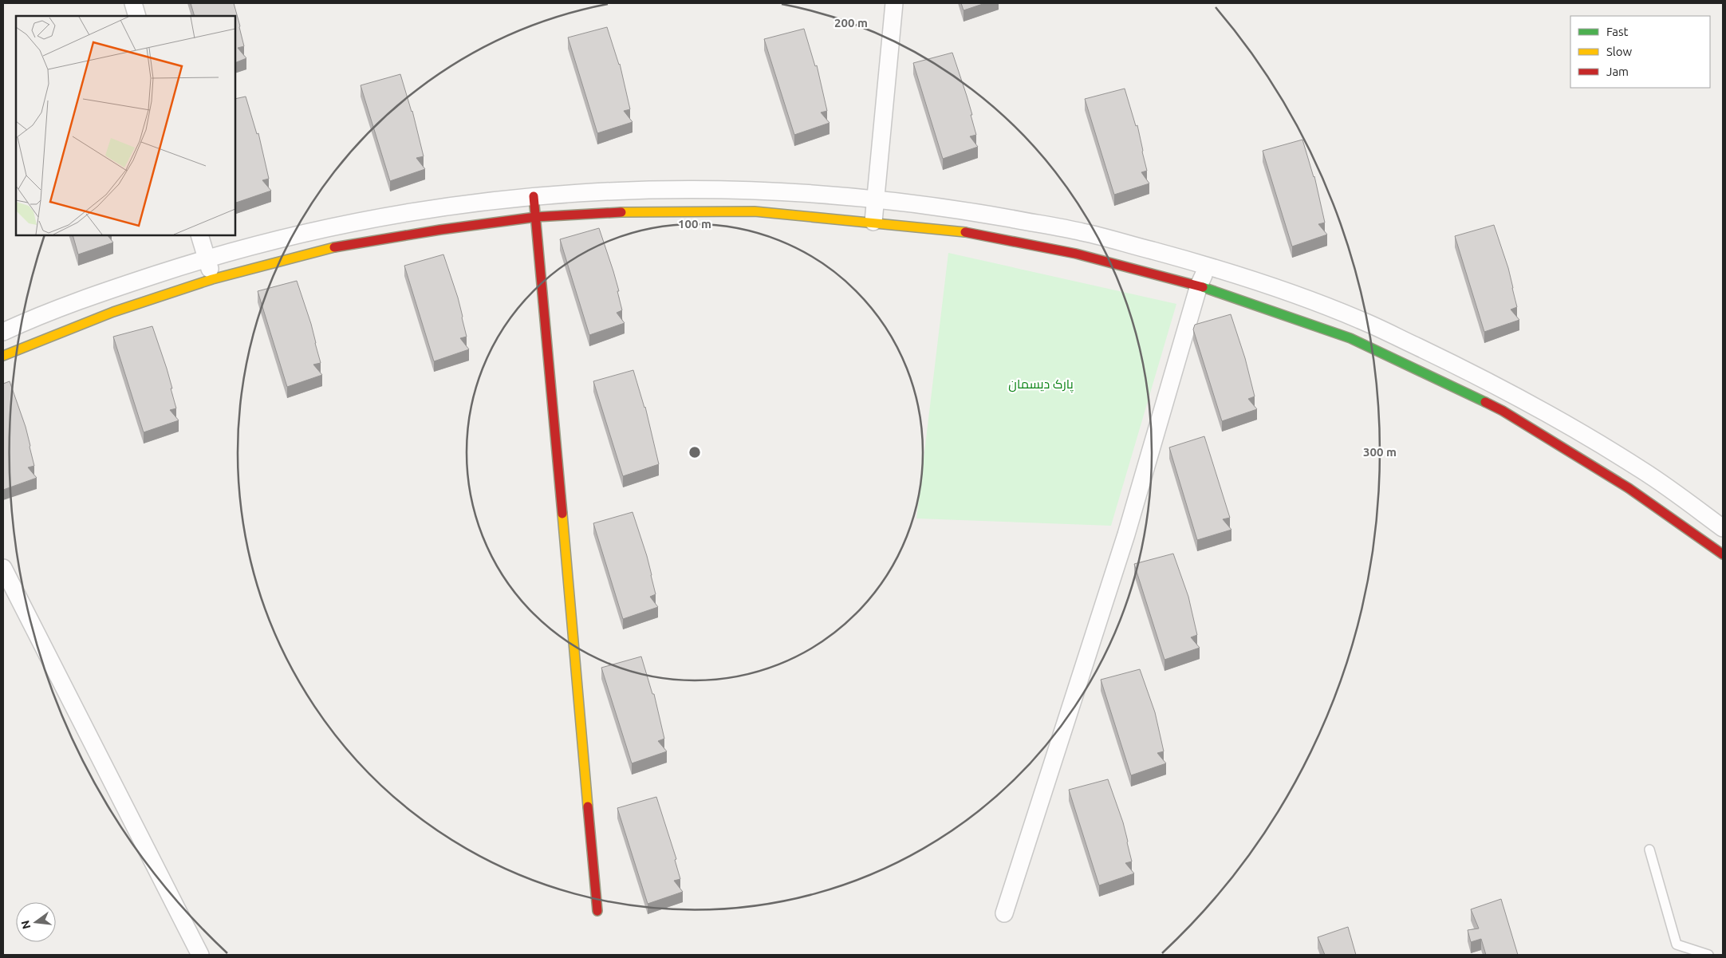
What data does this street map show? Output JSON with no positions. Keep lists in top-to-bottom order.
{
  "parks": ["پارک دیسمان"],
  "legend": ["Fast", "Slow", "Jam"],
  "north": "left",
  "rings": ["200 m", "100 m", "300 m"]
}
